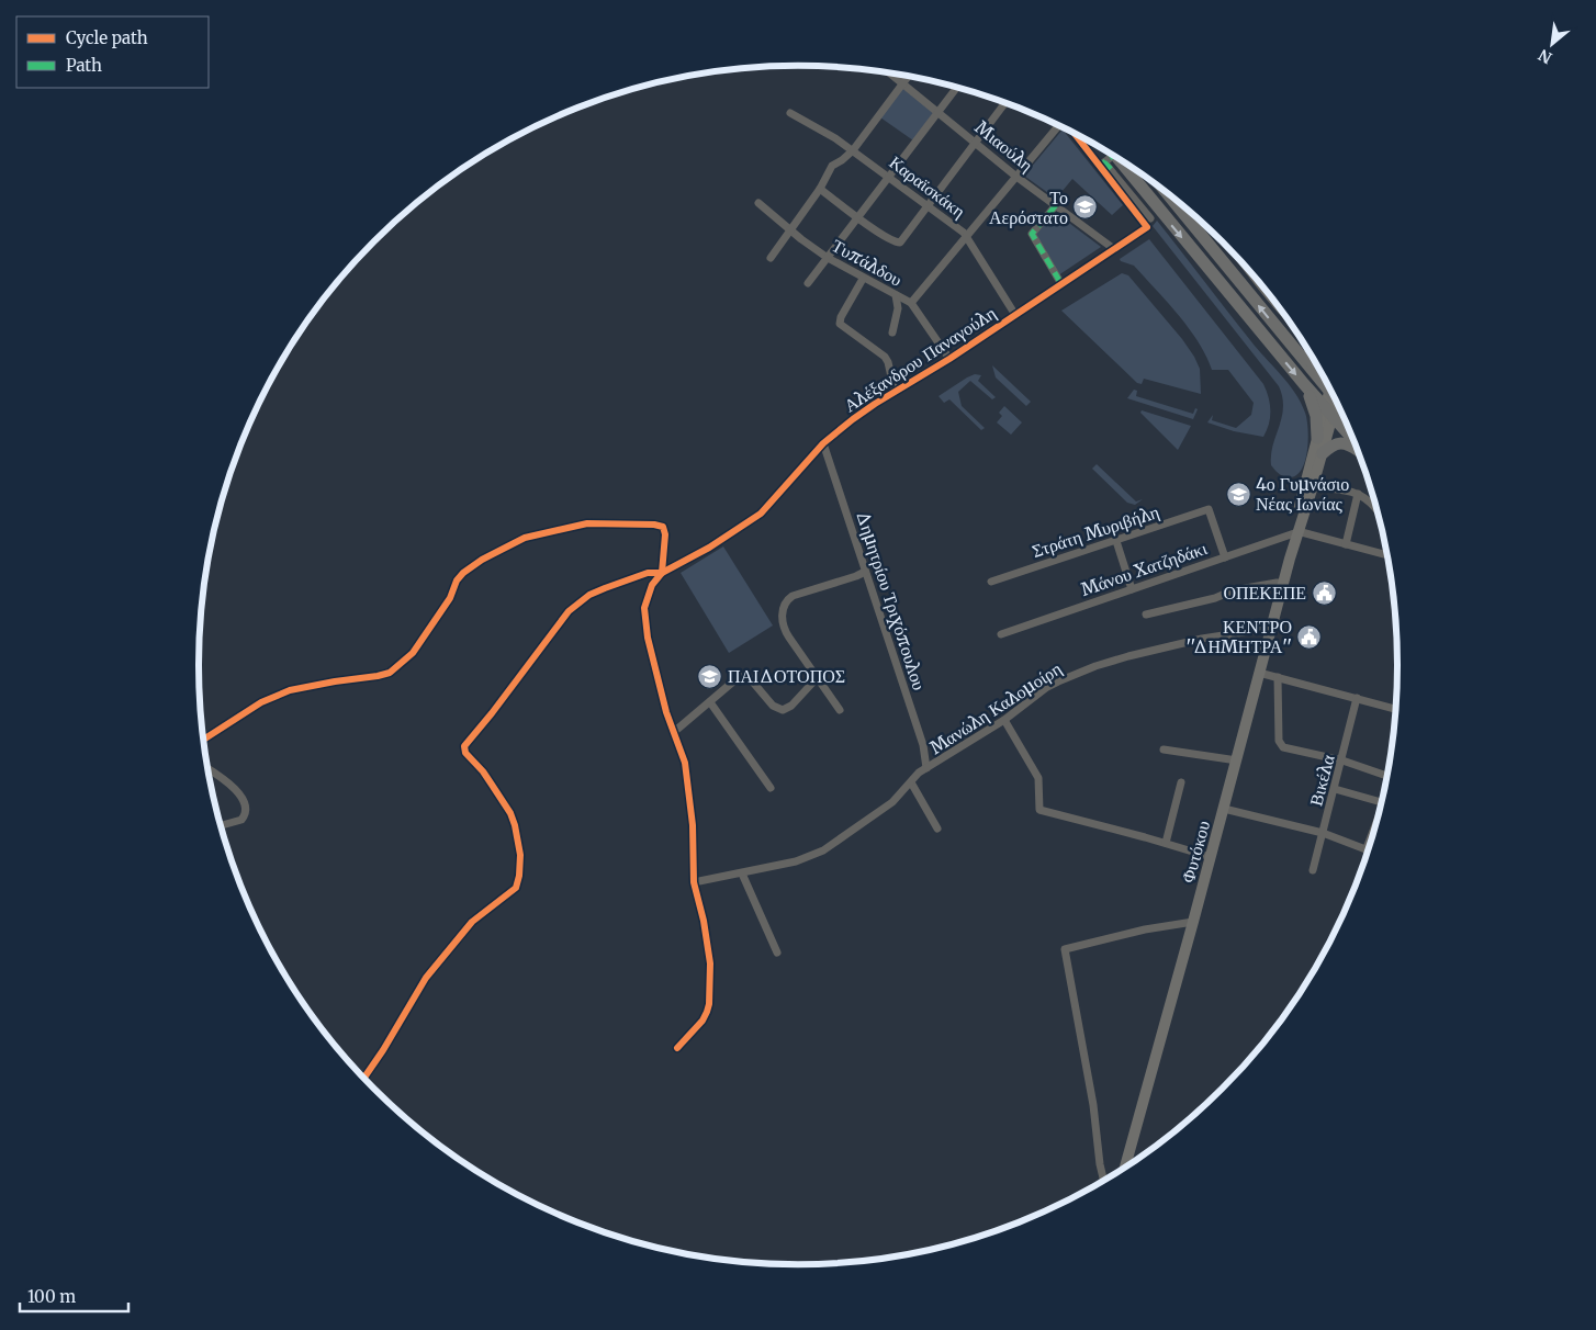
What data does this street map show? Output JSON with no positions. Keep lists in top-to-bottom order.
{
  "streets": {
    "street": [
      "Μιαούλη",
      "Καραϊσκάκη",
      "Τυπάλδου",
      "Αλέξανδρου Παναγούλη",
      "Στράτη Μυριβήλη",
      "Μάνου Χατζηδάκι",
      "Δημητρίου Τριχόπουλου",
      "Μανώλη Καλομοίρη",
      "Βικέλα",
      "Φυτόκου"
    ]
  },
  "crossings": [
    ["Μιαούλη", "Αλέξανδρου Παναγούλη"],
    ["Καραϊσκάκη", "Αλέξανδρου Παναγούλη"],
    ["Τυπάλδου", "Αλέξανδρου Παναγούλη"],
    ["Αλέξανδρου Παναγούλη", "Δημητρίου Τριχόπουλου"],
    ["Αλέξανδρου Παναγούλη", "Μανώλη Καλομοίρη"],
    ["Στράτη Μυριβήλη", "Μάνου Χατζηδάκι"],
    ["Μάνου Χατζηδάκι", "Φυτόκου"],
    ["Δημητρίου Τριχόπουλου", "Μανώλη Καλομοίρη"],
    ["Μανώλη Καλομοίρη", "Φυτόκου"]
  ],
  "places": {
    "school or university": ["Το Αερόστατο", "4ο Γυμνάσιο Νέας Ιωνίας", "ΠΑΙΔΟΤΟΠΟΣ"],
    "public building": ["ΟΠΕΚΕΠΕ", "ΚΕΝΤΡΟ ''ΔΗΜΗΤΡΑ''"]
  },
  "legend": ["Cycle path", "Path"],
  "scale_bar": "100 m",
  "north": "bottom left"
}
